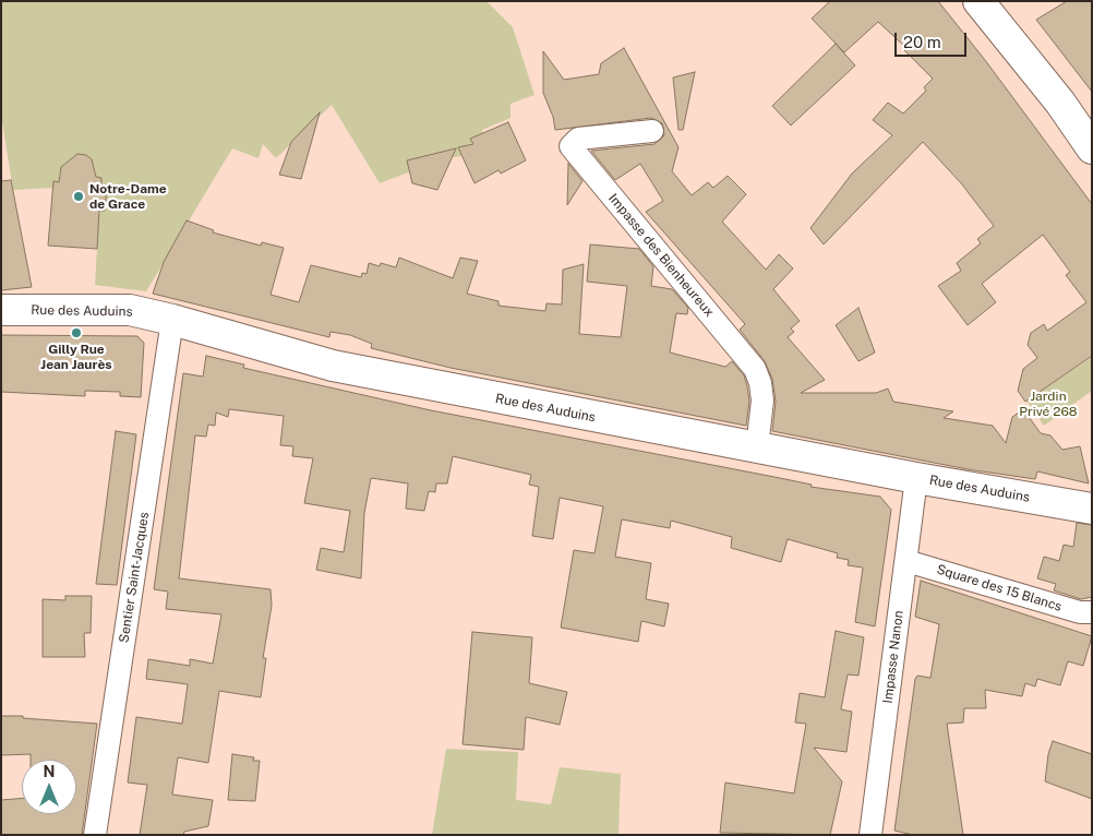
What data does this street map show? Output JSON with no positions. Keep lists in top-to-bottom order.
{
  "streets": {
    "street": [
      "Impasse des Bienheureux",
      "Rue des Auduins",
      "Sentier Saint-Jacques",
      "Square des 15 Blancs",
      "Impasse Nanon"
    ]
  },
  "crossings": [
    ["Impasse des Bienheureux", "Rue des Auduins"],
    ["Rue des Auduins", "Sentier Saint-Jacques"],
    ["Rue des Auduins", "Impasse Nanon"],
    ["Square des 15 Blancs", "Impasse Nanon"]
  ],
  "parks": ["Jardin Privé 268"],
  "places": ["Notre-Dame de Grace", "Gilly Rue Jean Jaurès"],
  "scale_bar": "20 m",
  "north": "top"
}
